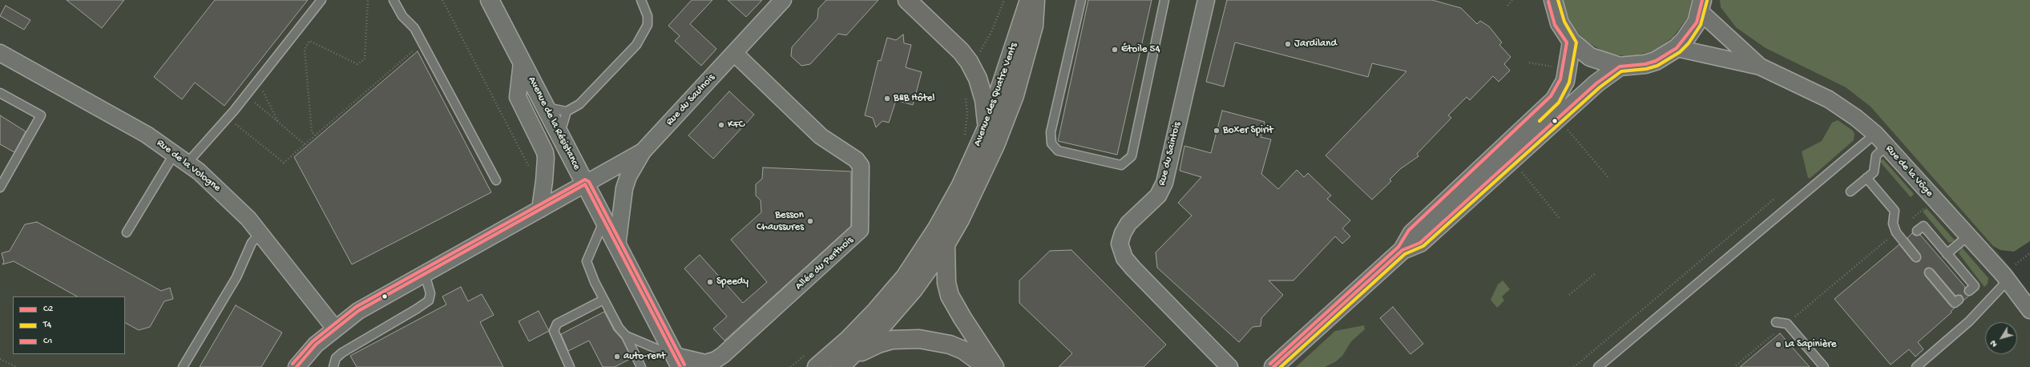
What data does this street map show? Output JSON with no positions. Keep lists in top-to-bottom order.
{
  "streets": {
    "main road": ["Avenue des Quatre Vents"],
    "street": [
      "Rue du Saulnois",
      "Avenue de la Résistance",
      "Rue du Saintois",
      "Rue de la Vologne",
      "Rue de la Vôge",
      "Allée du Perthois"
    ]
  },
  "crossings": [
    ["Rue du Saulnois", "Avenue de la Résistance"],
    ["Rue du Saulnois", "Rue de la Vologne"],
    ["Rue du Saulnois", "Allée du Perthois"],
    ["Avenue de la Résistance", "Allée du Perthois"]
  ],
  "places": [
    "Jardiland",
    "Étoile 54",
    "B&B Hôtel",
    "KFC",
    "Boxer Spirit",
    "Besson Chaussures",
    "Speedy",
    "La Sapinière",
    "auto-rent"
  ],
  "lines": ["transit line C2", "transit line T4", "transit line C1"],
  "legend": ["C2", "T4", "C1"],
  "north": "bottom left"
}
